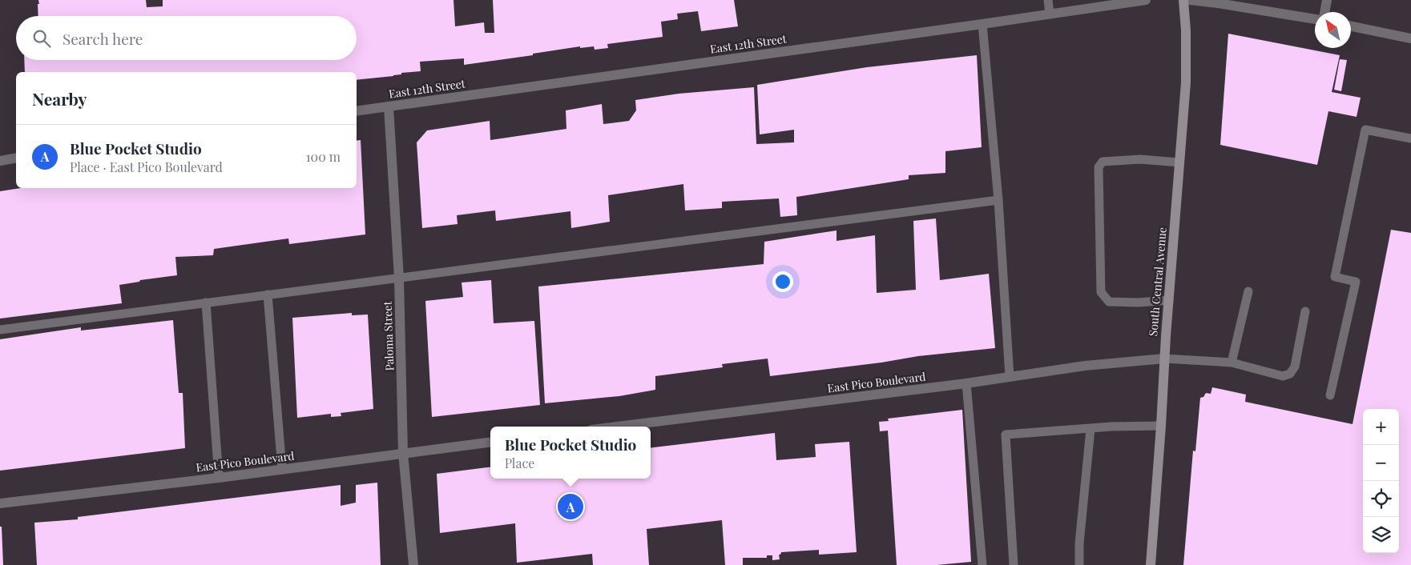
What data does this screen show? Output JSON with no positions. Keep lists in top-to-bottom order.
{
  "streets": {
    "main road": ["South Central Avenue"],
    "street": ["East 12th Street", "Paloma Street", "East Pico Boulevard"]
  },
  "crossings": [
    ["East 12th Street", "Paloma Street"],
    ["South Central Avenue", "East Pico Boulevard"],
    ["Paloma Street", "East Pico Boulevard"]
  ],
  "north": "top left",
  "page": {
    "search": "Search here",
    "heading": "Nearby",
    "list": [
      {
        "mark": "A",
        "name": "Blue Pocket Studio",
        "note": "Place · East Pico Boulevard",
        "value": "100 m"
      }
    ],
    "map_buttons": ["+", "−"],
    "popup": ["Blue Pocket Studio", "Place"],
    "pins": "A"
  }
}
